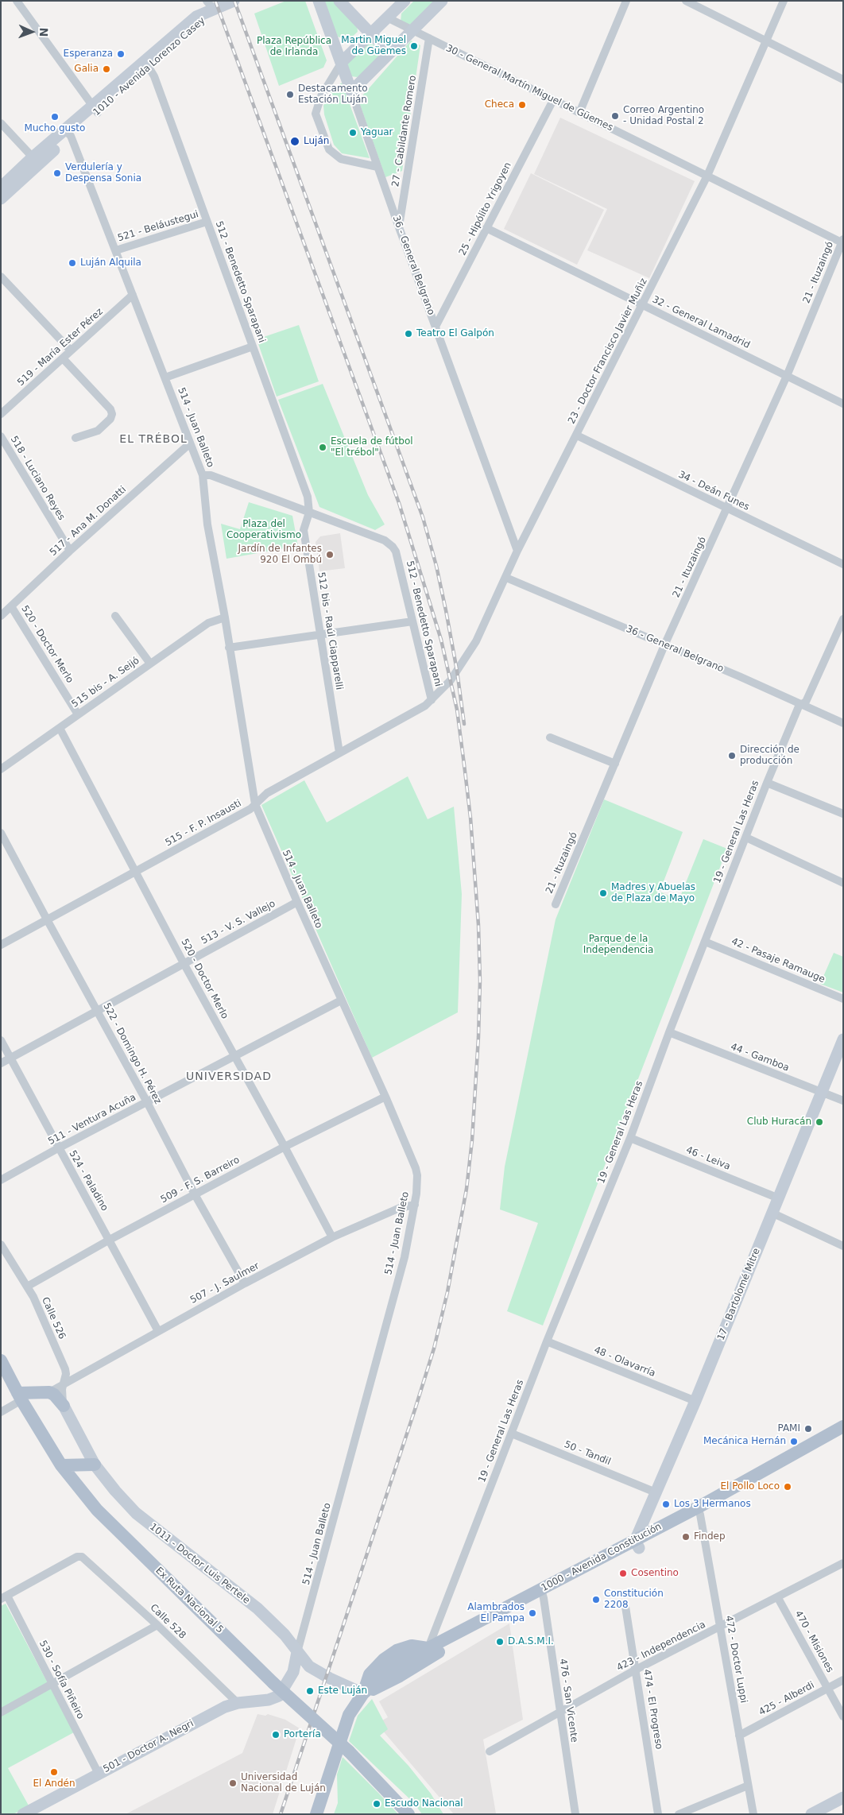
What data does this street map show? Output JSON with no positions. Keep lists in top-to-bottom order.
{
  "streets": {
    "main road": ["1000 - Avenida Constitución", "Ex Ruta Nacional 5"],
    "street": [
      "1010 - Avenida Lorenzo Casey",
      "30 - General Martín Miguel de Güemes",
      "27 - Cabildante Romero",
      "25 - Hipólito Yrigoyen",
      "521 - Beláustegui",
      "36 - General Belgrano",
      "21 - Ituzaingó",
      "512 - Benedetto Sparapani",
      "32 - General Lamadrid",
      "519 - María Ester Pérez",
      "23 - Doctor Francisco Javier Muñiz",
      "514 - Juan Balleto",
      "518 - Luciano Reyes",
      "34 - Deán Funes",
      "517 - Ana M. Donatti",
      "512 bis - Raúl Ciapparelli",
      "520 - Doctor Merlo",
      "515 bis - A. Seijó",
      "515 - F. P. Insausti",
      "19 - General Las Heras",
      "513 - V. S. Vallejo",
      "42 - Pasaje Ramauge",
      "522 - Domingo H. Pérez",
      "44 - Gamboa",
      "511 - Ventura Acuña",
      "46 - Leiva",
      "509 - F. S. Barreiro",
      "524 - Paladino",
      "507 - J. Saulmer",
      "17 - Bartolomé Mitre",
      "Calle 526",
      "48 - Olavarría",
      "50 - Tandil",
      "1011 - Doctor Luis Pertele",
      "Calle 528",
      "470 - Misiones",
      "423 - Independencia",
      "472 - Doctor Luppi",
      "530 - Sofía Piñeiro",
      "425 - Alberdi",
      "476 - San Vicente",
      "474 - El Progreso",
      "501 - Doctor A. Negri"
    ]
  },
  "crossings": [
    ["1010 - Avenida Lorenzo Casey", "512 - Benedetto Sparapani"],
    ["1010 - Avenida Lorenzo Casey", "514 - Juan Balleto"],
    ["30 - General Martín Miguel de Güemes", "27 - Cabildante Romero"],
    ["30 - General Martín Miguel de Güemes", "25 - Hipólito Yrigoyen"],
    ["30 - General Martín Miguel de Güemes", "21 - Ituzaingó"],
    ["30 - General Martín Miguel de Güemes", "23 - Doctor Francisco Javier Muñiz"],
    ["27 - Cabildante Romero", "36 - General Belgrano"],
    ["25 - Hipólito Yrigoyen", "36 - General Belgrano"],
    ["25 - Hipólito Yrigoyen", "32 - General Lamadrid"],
    ["521 - Beláustegui", "512 - Benedetto Sparapani"],
    ["521 - Beláustegui", "514 - Juan Balleto"],
    ["36 - General Belgrano", "21 - Ituzaingó"],
    ["36 - General Belgrano", "23 - Doctor Francisco Javier Muñiz"],
    ["36 - General Belgrano", "19 - General Las Heras"],
    ["21 - Ituzaingó", "32 - General Lamadrid"],
    ["21 - Ituzaingó", "34 - Deán Funes"],
    ["512 - Benedetto Sparapani", "23 - Doctor Francisco Javier Muñiz"],
    ["512 - Benedetto Sparapani", "512 bis - Raúl Ciapparelli"],
    ["512 - Benedetto Sparapani", "515 - F. P. Insausti"],
    ["32 - General Lamadrid", "23 - Doctor Francisco Javier Muñiz"],
    ["519 - María Ester Pérez", "514 - Juan Balleto"],
    ["23 - Doctor Francisco Javier Muñiz", "34 - Deán Funes"],
    ["23 - Doctor Francisco Javier Muñiz", "515 - F. P. Insausti"],
    ["514 - Juan Balleto", "517 - Ana M. Donatti"],
    ["514 - Juan Balleto", "515 bis - A. Seijó"],
    ["514 - Juan Balleto", "515 - F. P. Insausti"],
    ["514 - Juan Balleto", "513 - V. S. Vallejo"],
    ["514 - Juan Balleto", "511 - Ventura Acuña"],
    ["514 - Juan Balleto", "509 - F. S. Barreiro"],
    ["514 - Juan Balleto", "507 - J. Saulmer"],
    ["514 - Juan Balleto", "1011 - Doctor Luis Pertele"],
    ["514 - Juan Balleto", "501 - Doctor A. Negri"],
    ["518 - Luciano Reyes", "517 - Ana M. Donatti"],
    ["517 - Ana M. Donatti", "520 - Doctor Merlo"],
    ["512 bis - Raúl Ciapparelli", "515 - F. P. Insausti"],
    ["520 - Doctor Merlo", "515 bis - A. Seijó"],
    ["520 - Doctor Merlo", "515 - F. P. Insausti"],
    ["520 - Doctor Merlo", "513 - V. S. Vallejo"],
    ["520 - Doctor Merlo", "511 - Ventura Acuña"],
    ["520 - Doctor Merlo", "509 - F. S. Barreiro"],
    ["520 - Doctor Merlo", "507 - J. Saulmer"],
    ["515 - F. P. Insausti", "522 - Domingo H. Pérez"],
    ["19 - General Las Heras", "42 - Pasaje Ramauge"],
    ["19 - General Las Heras", "44 - Gamboa"],
    ["19 - General Las Heras", "46 - Leiva"],
    ["19 - General Las Heras", "48 - Olavarría"],
    ["19 - General Las Heras", "50 - Tandil"],
    ["19 - General Las Heras", "1000 - Avenida Constitución"],
    ["513 - V. S. Vallejo", "522 - Domingo H. Pérez"],
    ["513 - V. S. Vallejo", "524 - Paladino"],
    ["522 - Domingo H. Pérez", "511 - Ventura Acuña"],
    ["522 - Domingo H. Pérez", "509 - F. S. Barreiro"],
    ["522 - Domingo H. Pérez", "507 - J. Saulmer"],
    ["44 - Gamboa", "17 - Bartolomé Mitre"],
    ["511 - Ventura Acuña", "524 - Paladino"],
    ["46 - Leiva", "17 - Bartolomé Mitre"],
    ["509 - F. S. Barreiro", "524 - Paladino"],
    ["509 - F. S. Barreiro", "Calle 526"],
    ["524 - Paladino", "507 - J. Saulmer"],
    ["507 - J. Saulmer", "Calle 526"],
    ["17 - Bartolomé Mitre", "48 - Olavarría"],
    ["17 - Bartolomé Mitre", "50 - Tandil"],
    ["17 - Bartolomé Mitre", "1000 - Avenida Constitución"],
    ["Calle 526", "1011 - Doctor Luis Pertele"],
    ["1000 - Avenida Constitución", "1011 - Doctor Luis Pertele"],
    ["1000 - Avenida Constitución", "472 - Doctor Luppi"],
    ["1000 - Avenida Constitución", "476 - San Vicente"],
    ["1011 - Doctor Luis Pertele", "501 - Doctor A. Negri"],
    ["Calle 528", "530 - Sofía Piñeiro"],
    ["Calle 528", "501 - Doctor A. Negri"],
    ["470 - Misiones", "423 - Independencia"],
    ["470 - Misiones", "425 - Alberdi"],
    ["423 - Independencia", "472 - Doctor Luppi"],
    ["423 - Independencia", "476 - San Vicente"],
    ["423 - Independencia", "474 - El Progreso"],
    ["472 - Doctor Luppi", "425 - Alberdi"],
    ["530 - Sofía Piñeiro", "501 - Doctor A. Negri"]
  ],
  "districts": ["EL TRÉBOL", "UNIVERSIDAD"],
  "parks": ["Plaza República de Irlanda", "Plaza del Cooperativismo", "Parque de la Independencia"],
  "places": [
    "Martin Miguel de Güemes",
    "Esperanza",
    "Galia",
    "Destacamento Estación Luján",
    "Checa",
    "Correo Argentino - Unidad Postal 2",
    "Mucho gusto",
    "Yaguar",
    "Luján",
    "Verdulería y Despensa Sonia",
    "Luján Alquila",
    "Teatro El Galpón",
    "Escuela de fútbol \"El trébol\"",
    "Jardín de Infantes 920 El Ombú",
    "Dirección de producción",
    "Madres y Abuelas de Plaza de Mayo",
    "Club Huracán",
    "PAMI",
    "Mecánica Hernán",
    "El Pollo Loco",
    "Los 3 Hermanos",
    "Findep",
    "Cosentino",
    "Constitución 2208",
    "Alambrados El Pampa",
    "D.A.S.M.I.",
    "Este Luján",
    "Portería",
    "El Andén",
    "Universidad Nacional de Luján",
    "Escudo Nacional"
  ],
  "north": "right"
}
